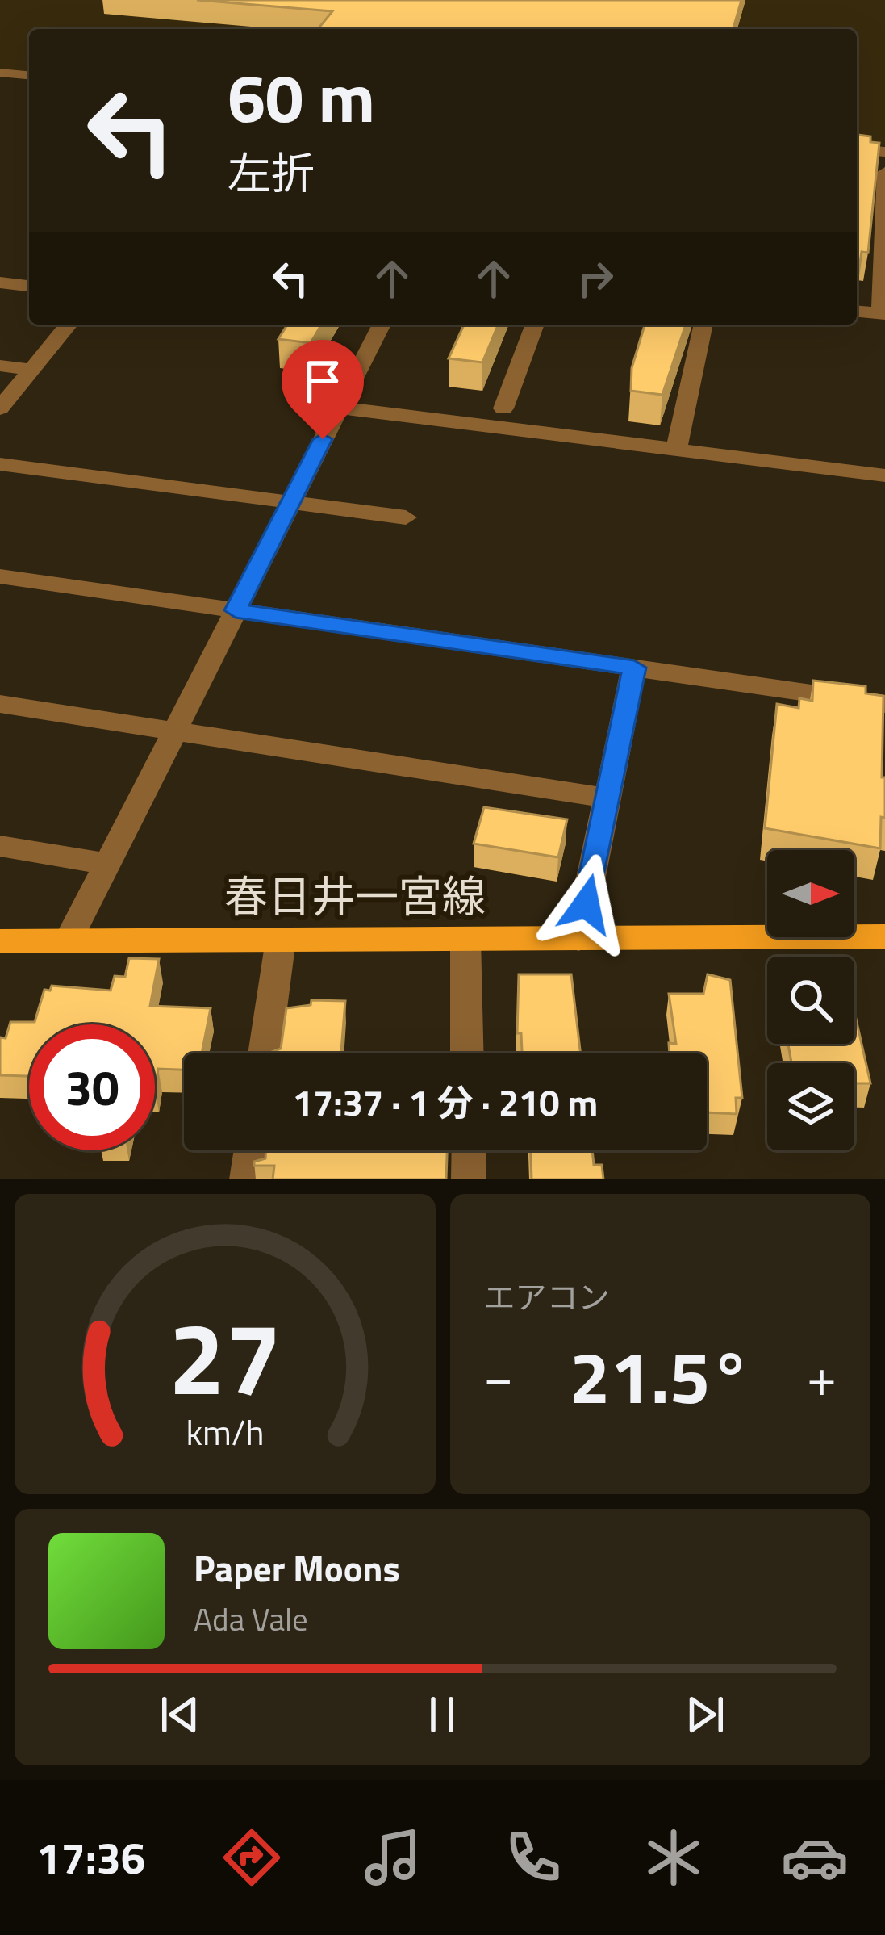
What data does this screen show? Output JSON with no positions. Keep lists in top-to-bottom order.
{
  "streets": {
    "main road": ["春日井一宮線"]
  },
  "north": "right",
  "page": {
    "turn": ["60 m", "左折"],
    "limit": "30",
    "trip": "17:37 · 1 分 · 210 m",
    "tile": "エアコン",
    "heat": ["−", "21.5°", "+"],
    "song": ["Paper Moons", "Ada Vale"],
    "tabs": "17:36",
    "gauge": ["27", "km/h"]
  }
}
